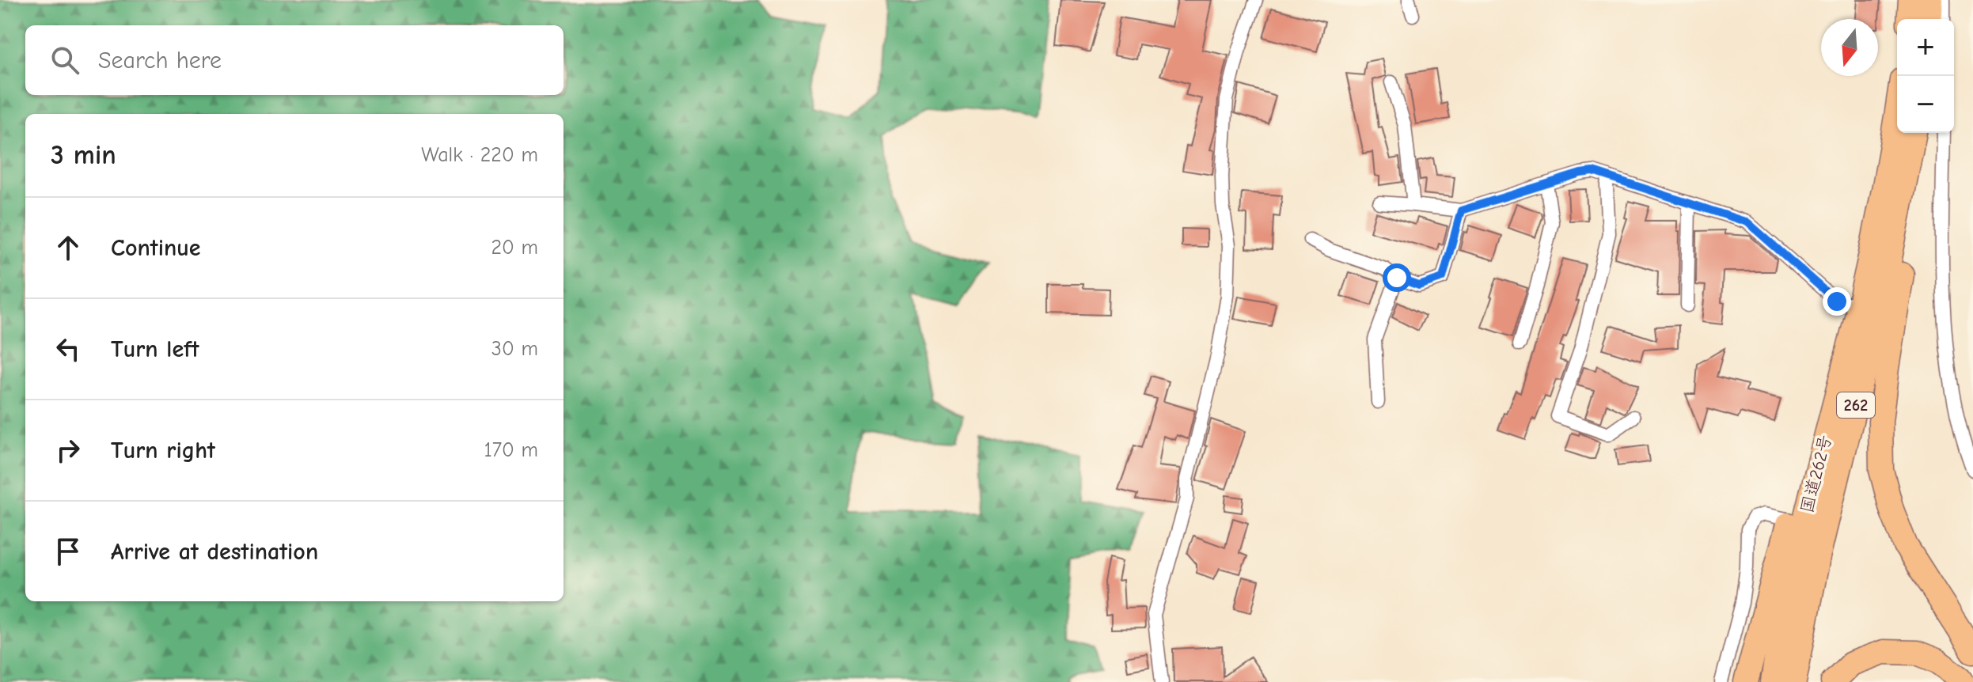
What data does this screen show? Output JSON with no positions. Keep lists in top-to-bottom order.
{
  "streets": {
    "highway": ["262", "国道262号"]
  },
  "north": "bottom",
  "page": {
    "map_buttons": ["+", "−"],
    "search": "Search here",
    "heading": ["3 min", "Walk · 220 m"],
    "list": [
      ["Continue", "20 m"],
      ["Turn left", "30 m"],
      ["Turn right", "170 m"],
      "Arrive at destination"
    ]
  }
}
